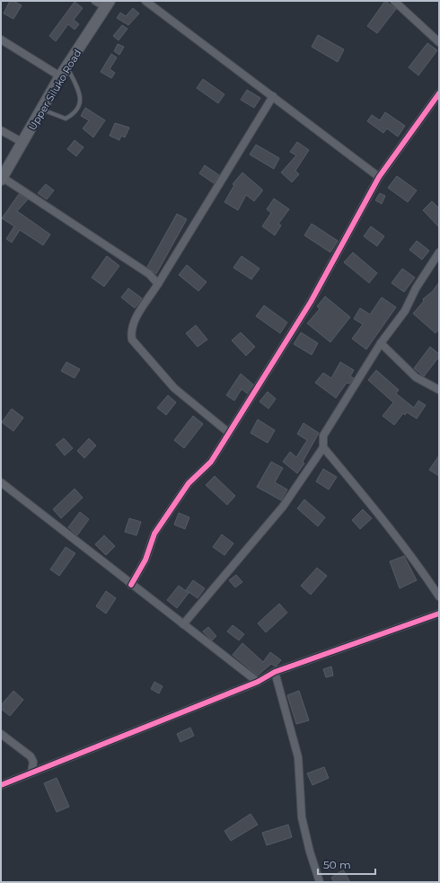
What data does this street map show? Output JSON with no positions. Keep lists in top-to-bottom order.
{
  "streets": {
    "main road": ["Upper Siluko Road"]
  },
  "scale_bar": "50 m"
}
